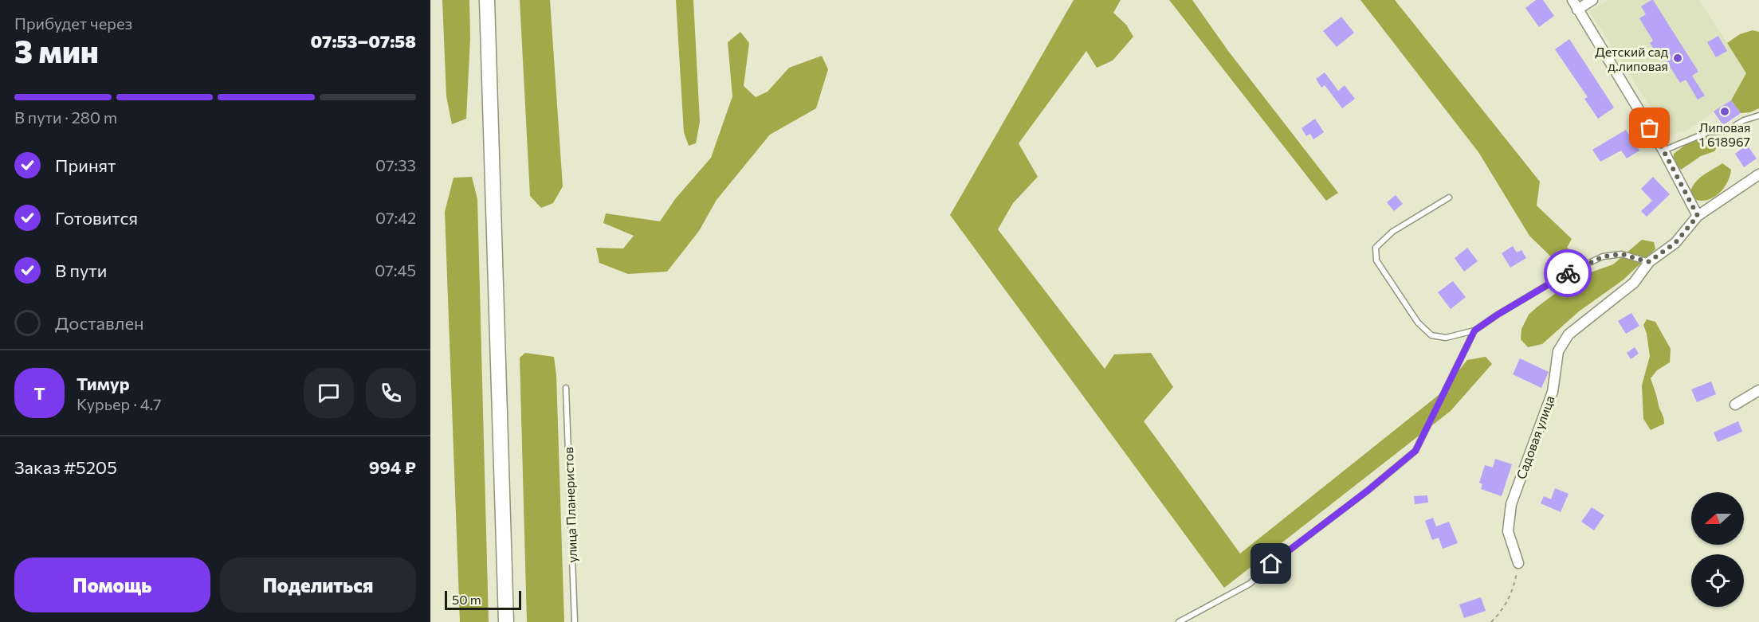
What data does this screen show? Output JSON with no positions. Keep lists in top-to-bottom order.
{
  "streets": {
    "street": ["Садовая улица"],
    "lane": ["улица Планеристов"]
  },
  "places": ["Детский сад д.липовая", "Липовая 1 618967"],
  "scale_bar": "50 m",
  "north": "left",
  "page": {
    "heading": ["3 мин", "Прибудет через", "07:53–07:58"],
    "panel": [
      "Тимур",
      "Курьер · 4.7",
      "Заказ #5205",
      "994 ₽"
    ],
    "bar": "В пути · 280 m",
    "list": [
      ["Принят", "07:33"],
      ["Готовится", "07:42"],
      ["В пути", "07:45"],
      "Доставлен"
    ],
    "round": "Т",
    "buttons": ["Помощь", "Поделиться"],
    "scale": "50 m"
  }
}
